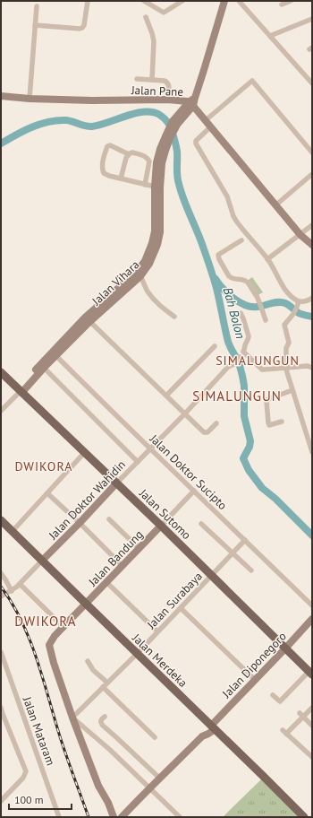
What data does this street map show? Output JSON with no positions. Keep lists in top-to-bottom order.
{
  "streets": {
    "main road": ["Jalan Sutomo", "Jalan Merdeka"],
    "street": [
      "Jalan Pane",
      "Jalan Vihara",
      "Jalan Doktor Sucipto",
      "Jalan Doktor Wahidin",
      "Jalan Bandung",
      "Jalan Surabaya",
      "Jalan Diponegoro",
      "Jalan Mataram"
    ]
  },
  "crossings": [
    ["Jalan Pane", "Jalan Vihara"],
    ["Jalan Vihara", "Jalan Doktor Sucipto"],
    ["Jalan Vihara", "Jalan Sutomo"],
    ["Jalan Doktor Sucipto", "Jalan Doktor Wahidin"],
    ["Jalan Doktor Sucipto", "Jalan Surabaya"],
    ["Jalan Doktor Wahidin", "Jalan Sutomo"],
    ["Jalan Doktor Wahidin", "Jalan Merdeka"],
    ["Jalan Sutomo", "Jalan Bandung"],
    ["Jalan Sutomo", "Jalan Surabaya"],
    ["Jalan Sutomo", "Jalan Diponegoro"],
    ["Jalan Bandung", "Jalan Surabaya"],
    ["Jalan Bandung", "Jalan Merdeka"],
    ["Jalan Surabaya", "Jalan Merdeka"],
    ["Jalan Merdeka", "Jalan Diponegoro"]
  ],
  "districts": [
    "SIMALUNGUN",
    "SIMALUNGUN",
    "DWIKORA",
    "DWIKORA"
  ],
  "water": ["Bah Bolon"],
  "scale_bar": "100 m"
}
